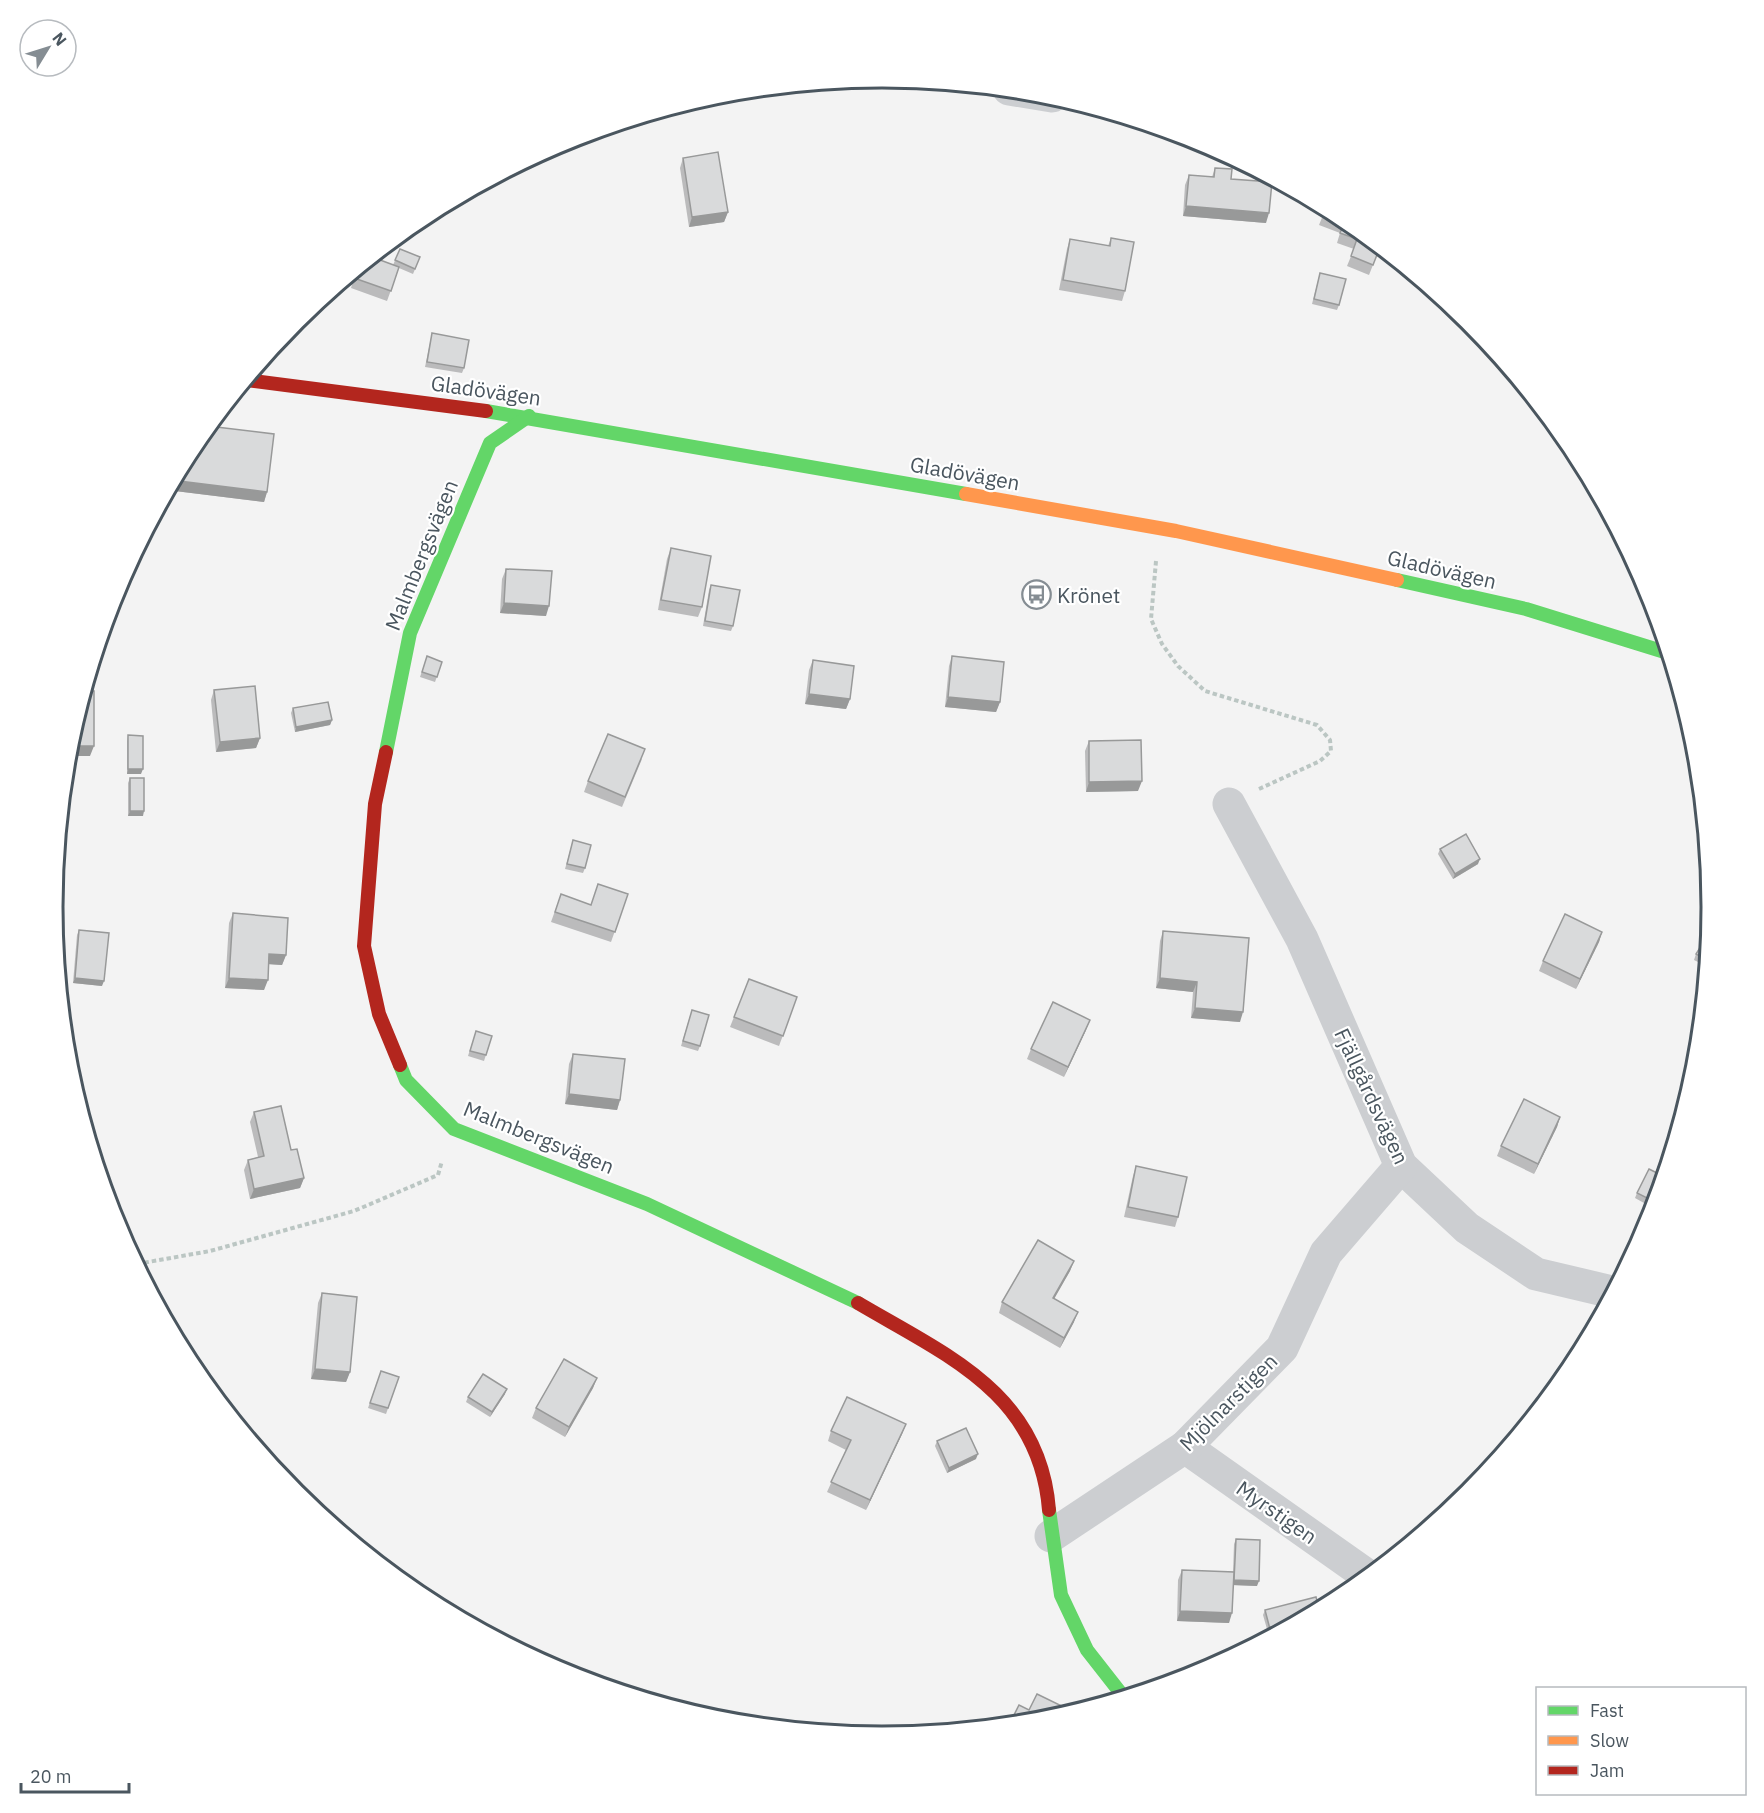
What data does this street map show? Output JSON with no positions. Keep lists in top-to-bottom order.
{
  "streets": {
    "street": [
      "Gladövägen",
      "Malmbergsvägen",
      "Fjällgårdsvägen",
      "Mjölnarstigen",
      "Myrstigen"
    ]
  },
  "crossings": [
    ["Gladövägen", "Malmbergsvägen"],
    ["Malmbergsvägen", "Mjölnarstigen"],
    ["Fjällgårdsvägen", "Mjölnarstigen"],
    ["Mjölnarstigen", "Myrstigen"]
  ],
  "places": {
    "bus stop": ["Krönet"]
  },
  "legend": ["Fast", "Slow", "Jam"],
  "scale_bar": "20 m",
  "north": "top right"
}
